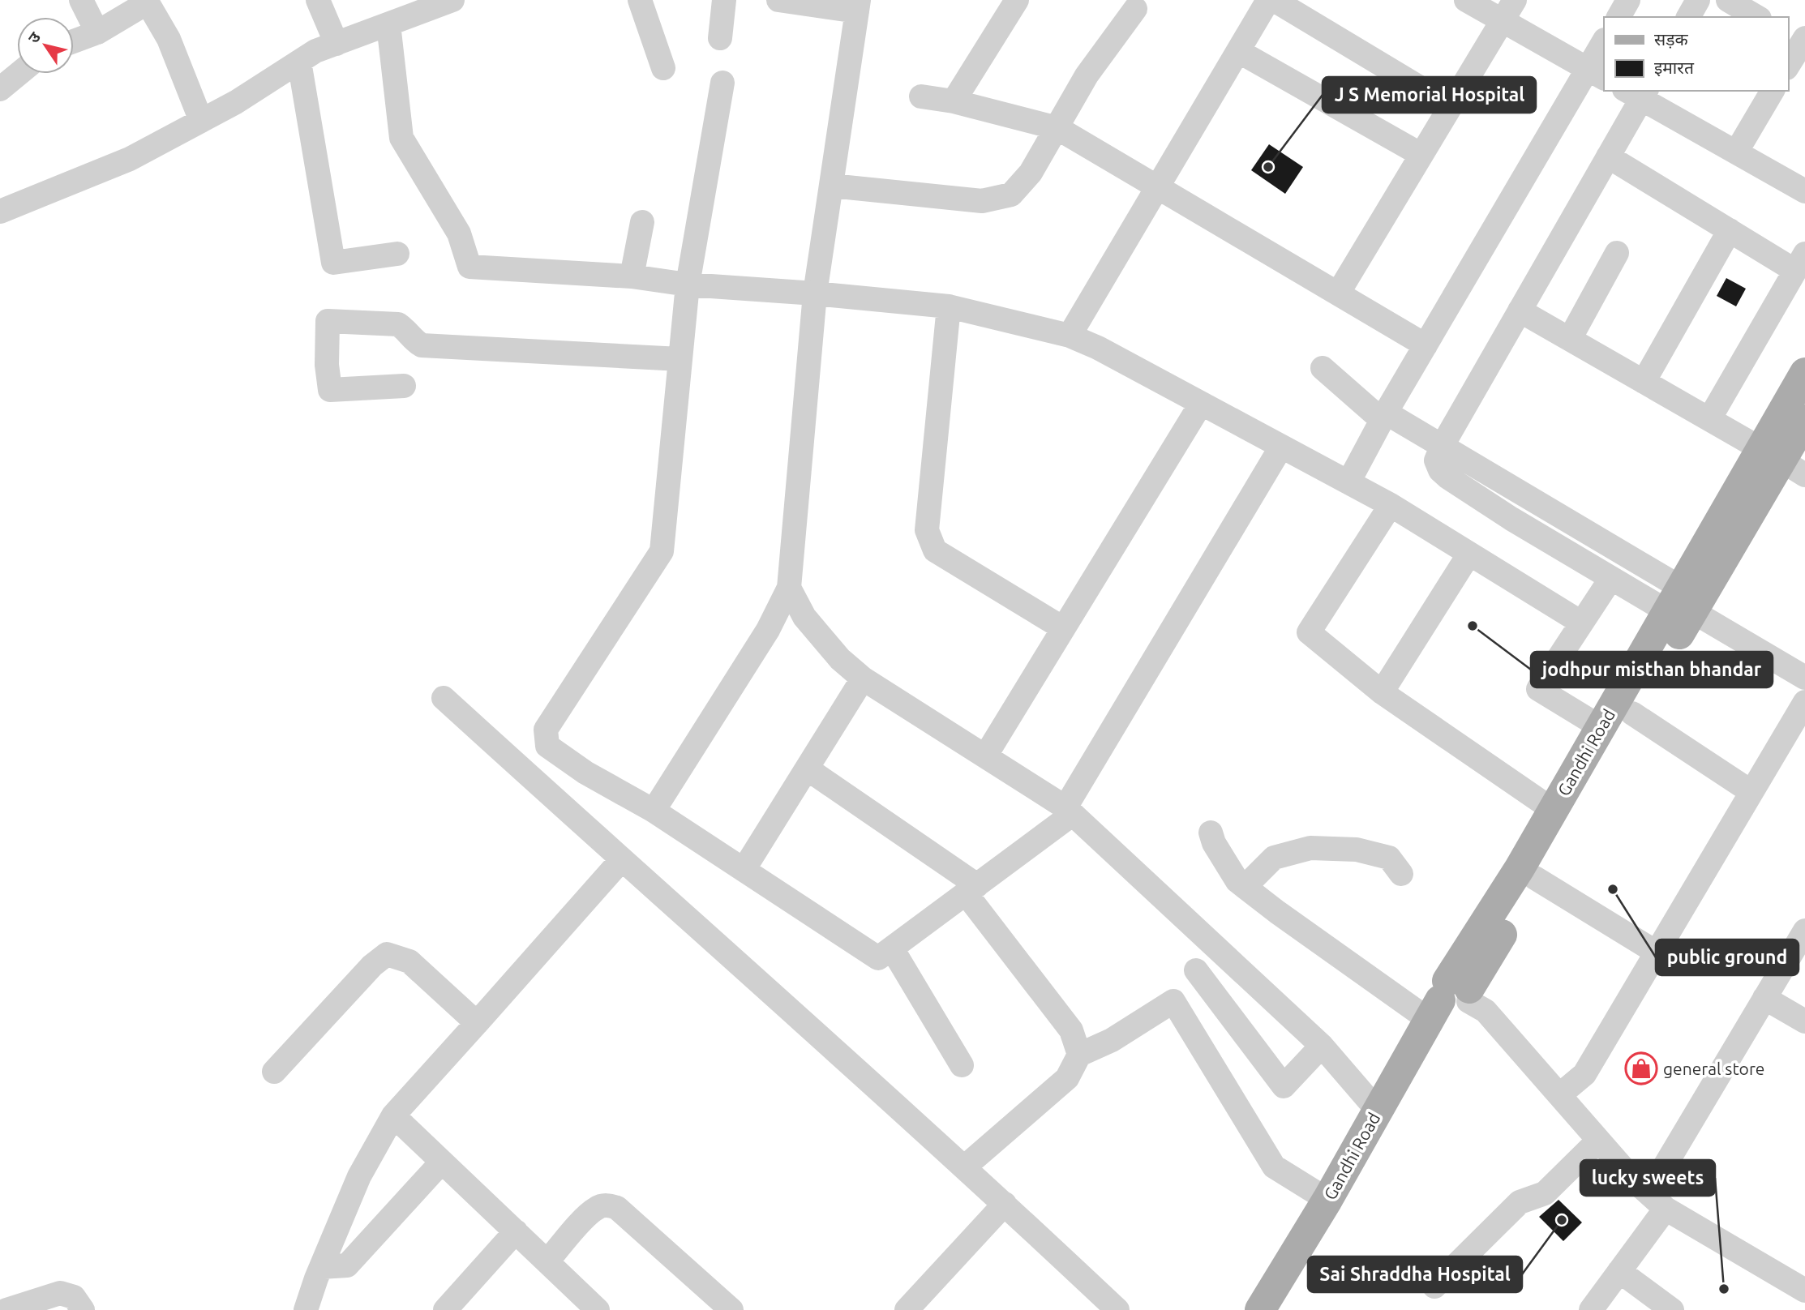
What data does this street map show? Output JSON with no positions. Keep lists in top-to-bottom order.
{
  "streets": {
    "main road": ["Gandhi Road"]
  },
  "places": {
    "other": [
      "J S Memorial Hospital",
      "jodhpur misthan bhandar",
      "public ground",
      "Sai Shraddha Hospital",
      "lucky sweets"
    ],
    "shop": ["general store"]
  },
  "legend": ["सड़क", "इमारत"],
  "north": "top left"
}
